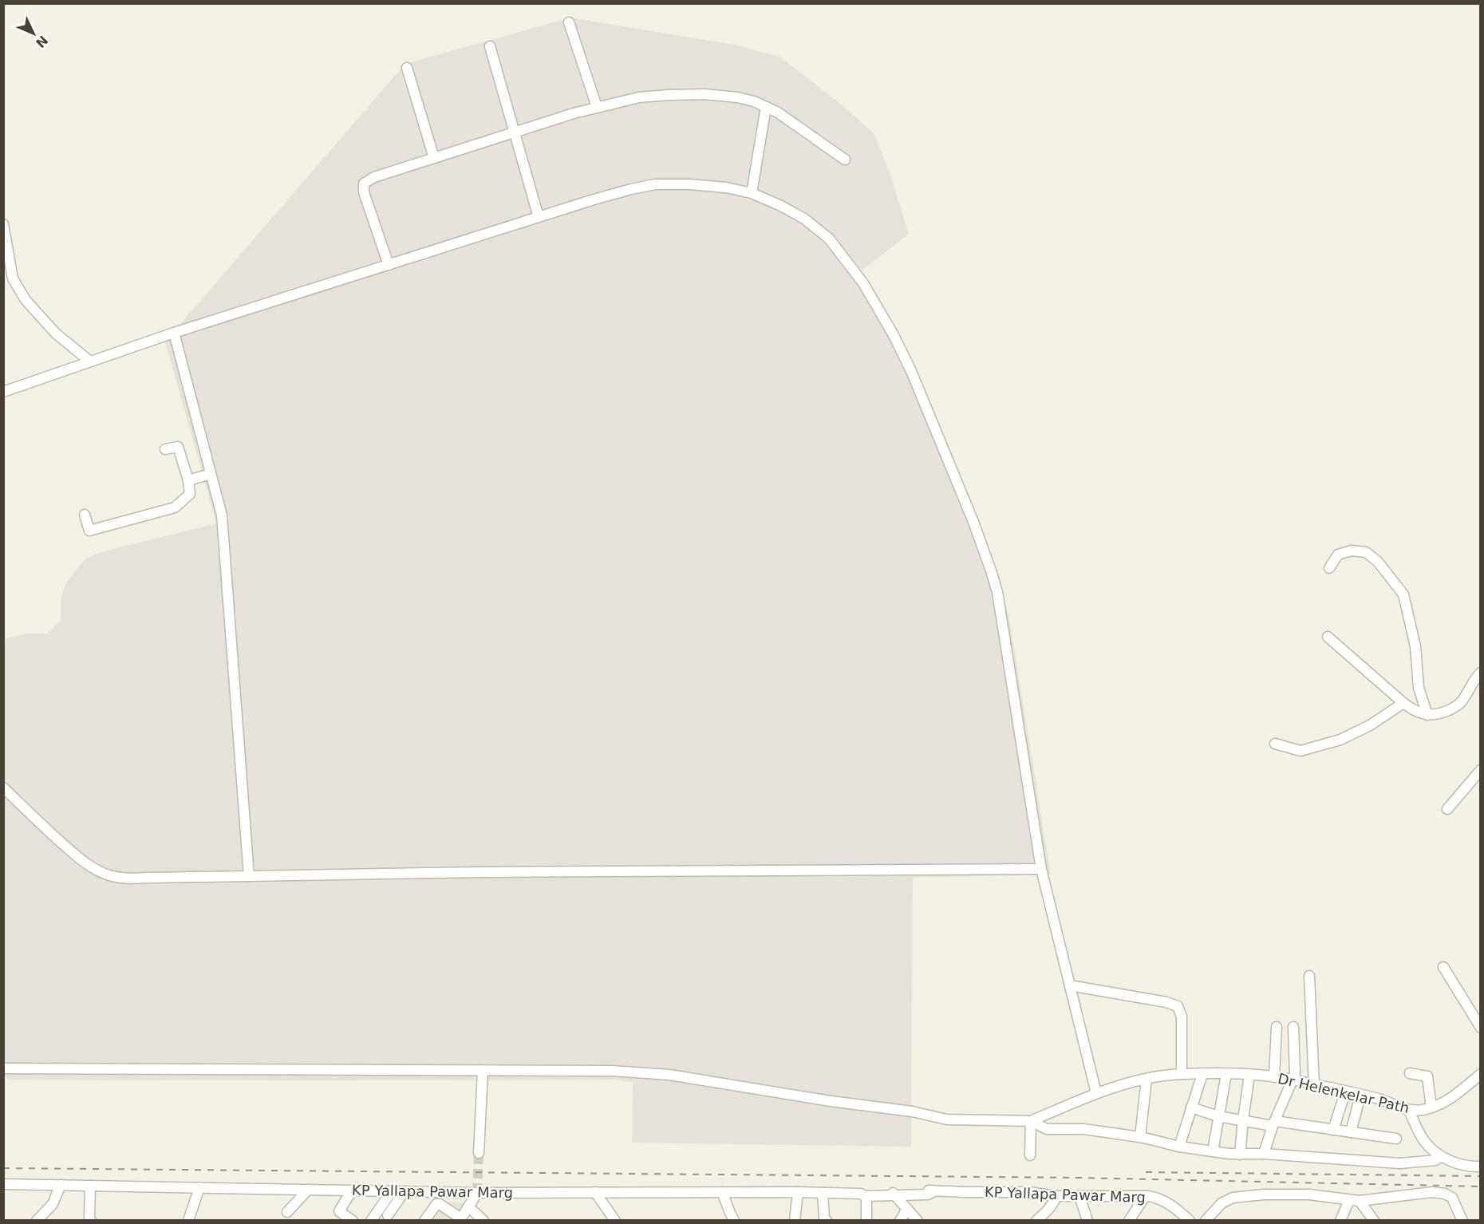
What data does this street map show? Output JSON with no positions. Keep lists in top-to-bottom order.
{
  "streets": {
    "street": ["Dr Helenkelar Path", "KP Yallapa Pawar Marg"]
  },
  "north": "bottom right"
}
